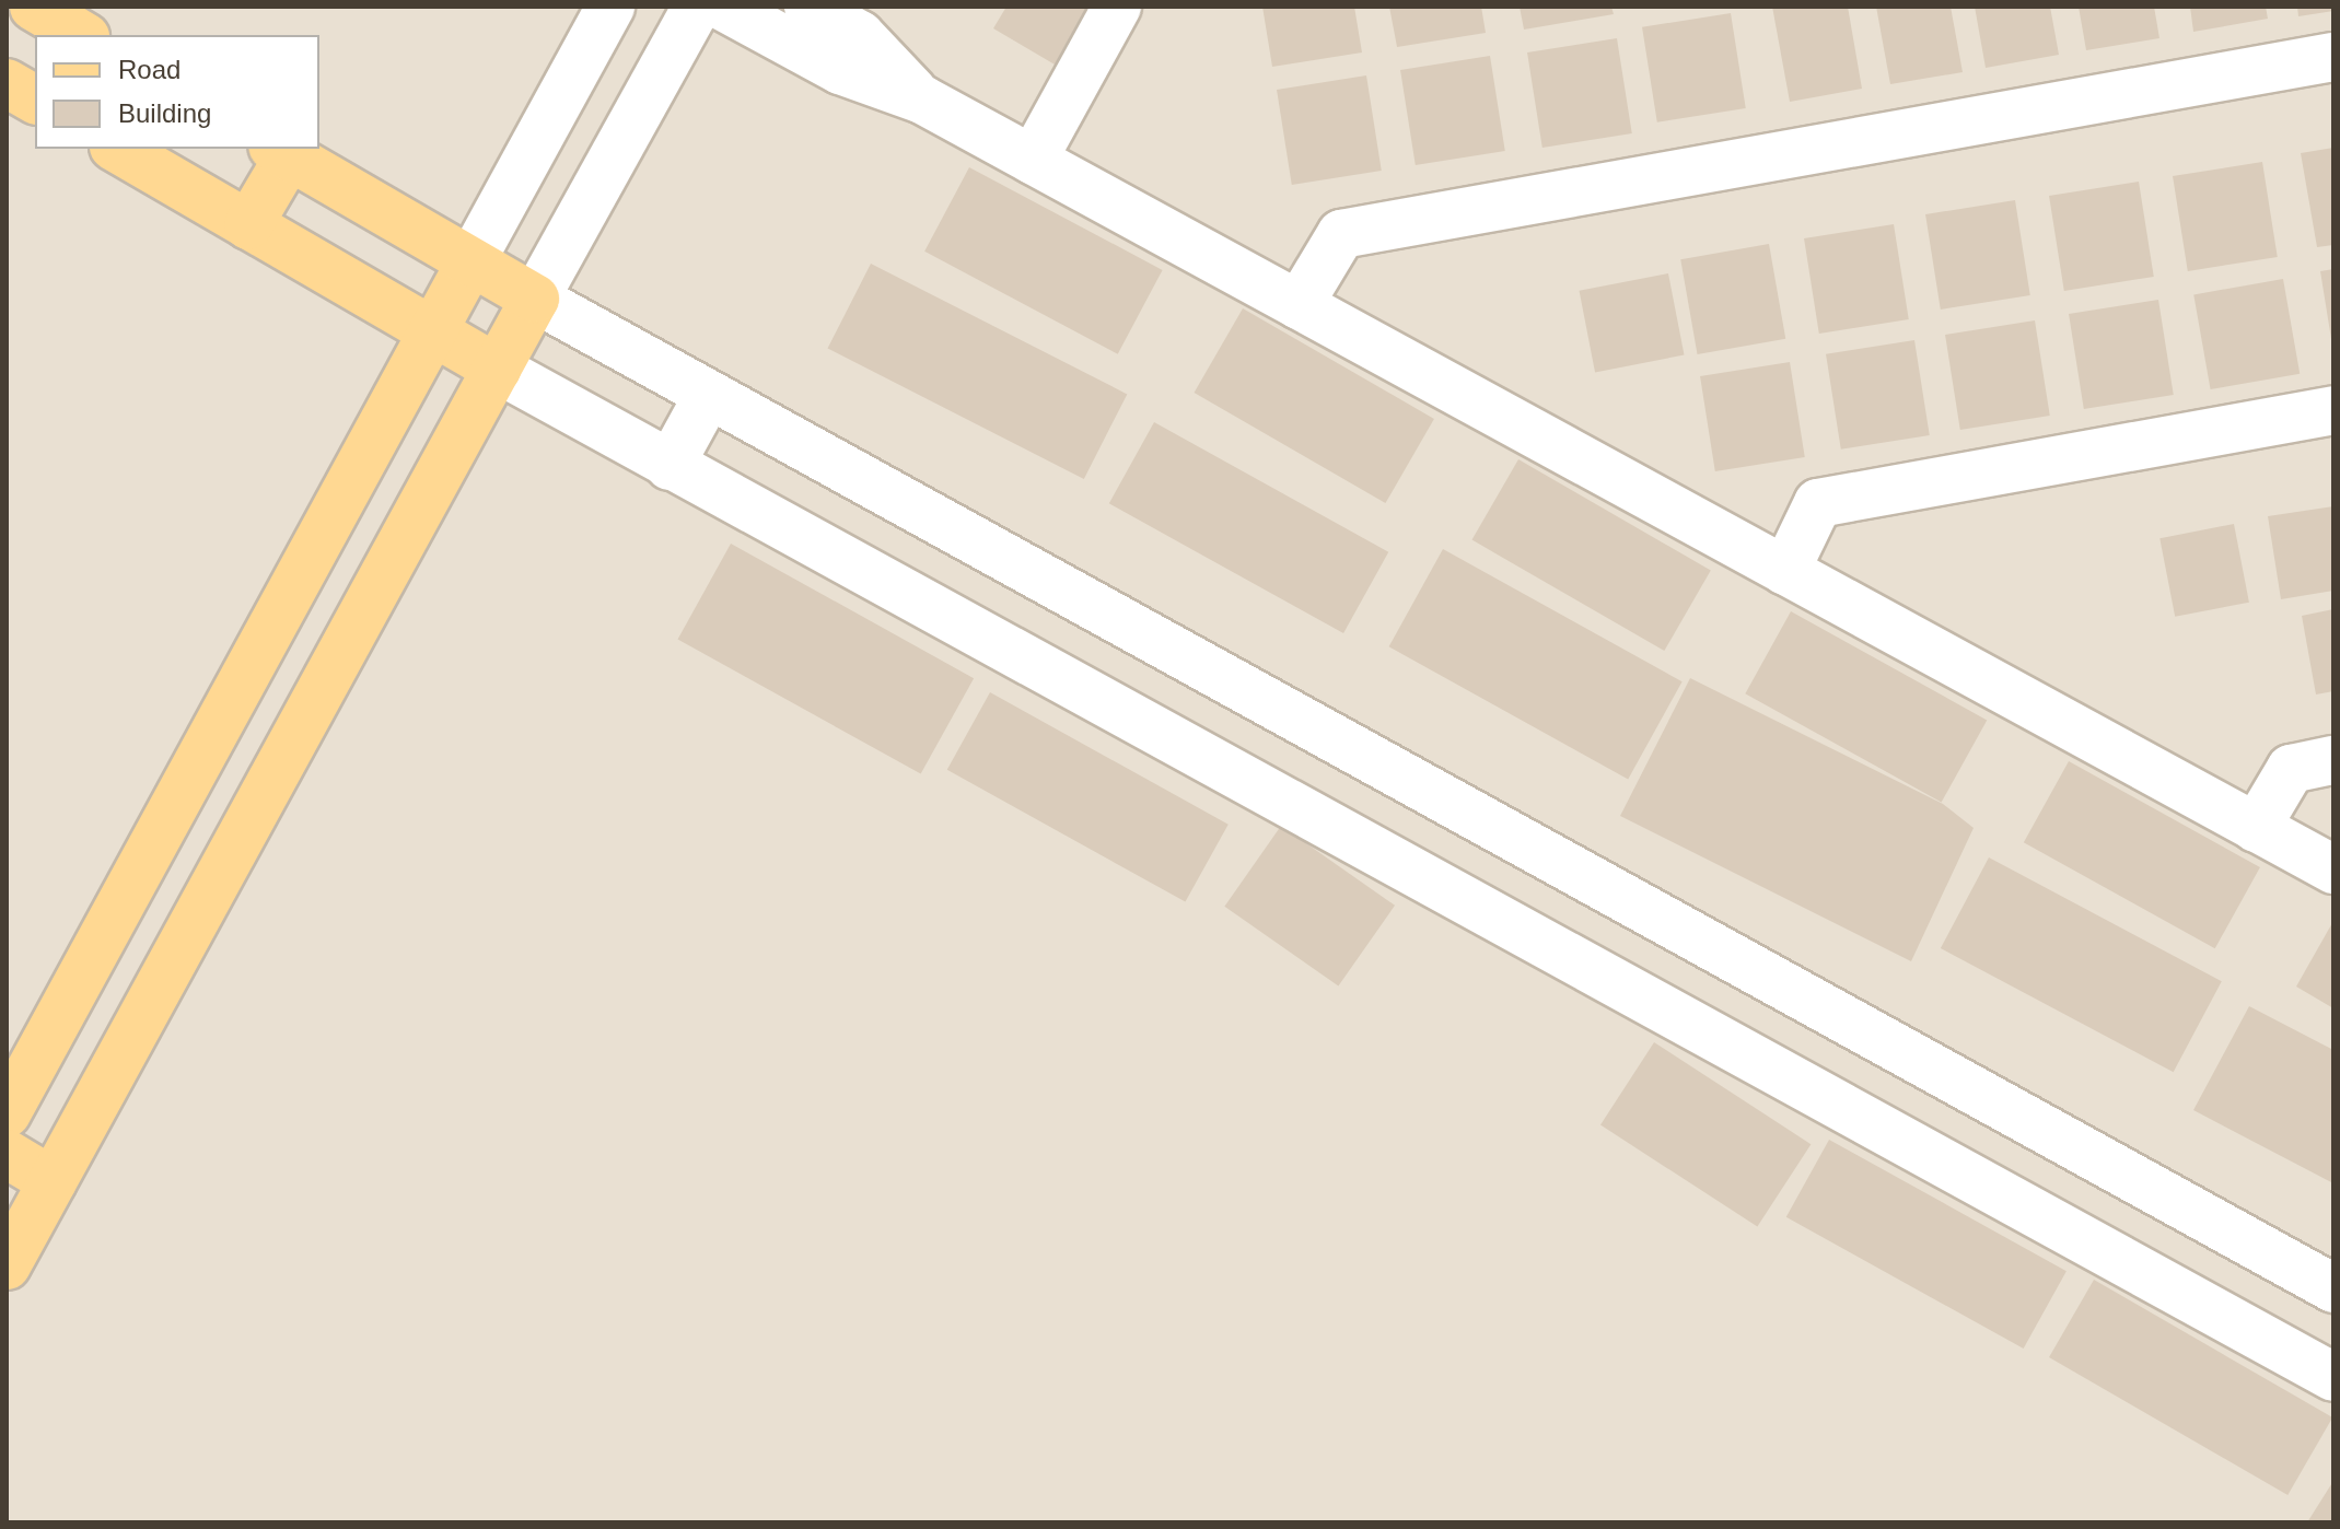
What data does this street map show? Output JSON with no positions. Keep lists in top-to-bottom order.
{
  "legend": ["Road", "Building"]
}
